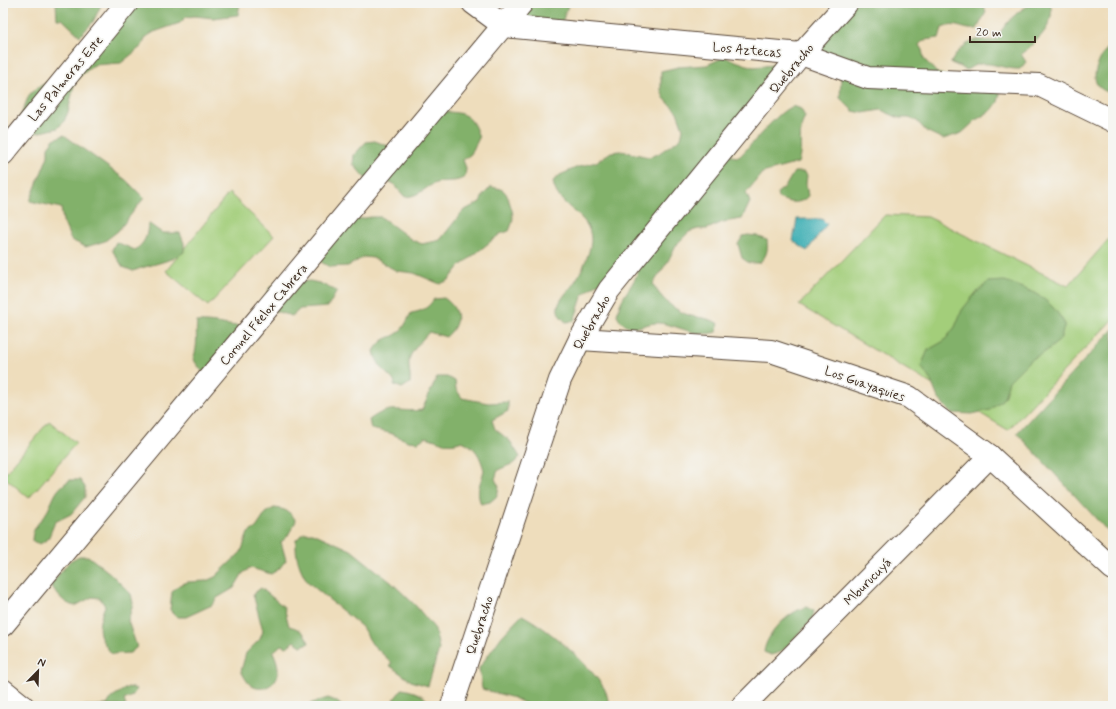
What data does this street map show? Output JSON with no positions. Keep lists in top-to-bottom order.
{
  "streets": {
    "street": [
      "Los Aztecas",
      "Quebracho",
      "Las Palmeras Este",
      "Coronel Féelox Cabrera",
      "Los Guayaquies",
      "Mburucuyá"
    ]
  },
  "crossings": [
    ["Los Aztecas", "Quebracho"],
    ["Los Aztecas", "Coronel Féelox Cabrera"],
    ["Quebracho", "Los Guayaquies"],
    ["Los Guayaquies", "Mburucuyá"]
  ],
  "scale_bar": "20 m",
  "north": "top right"
}
